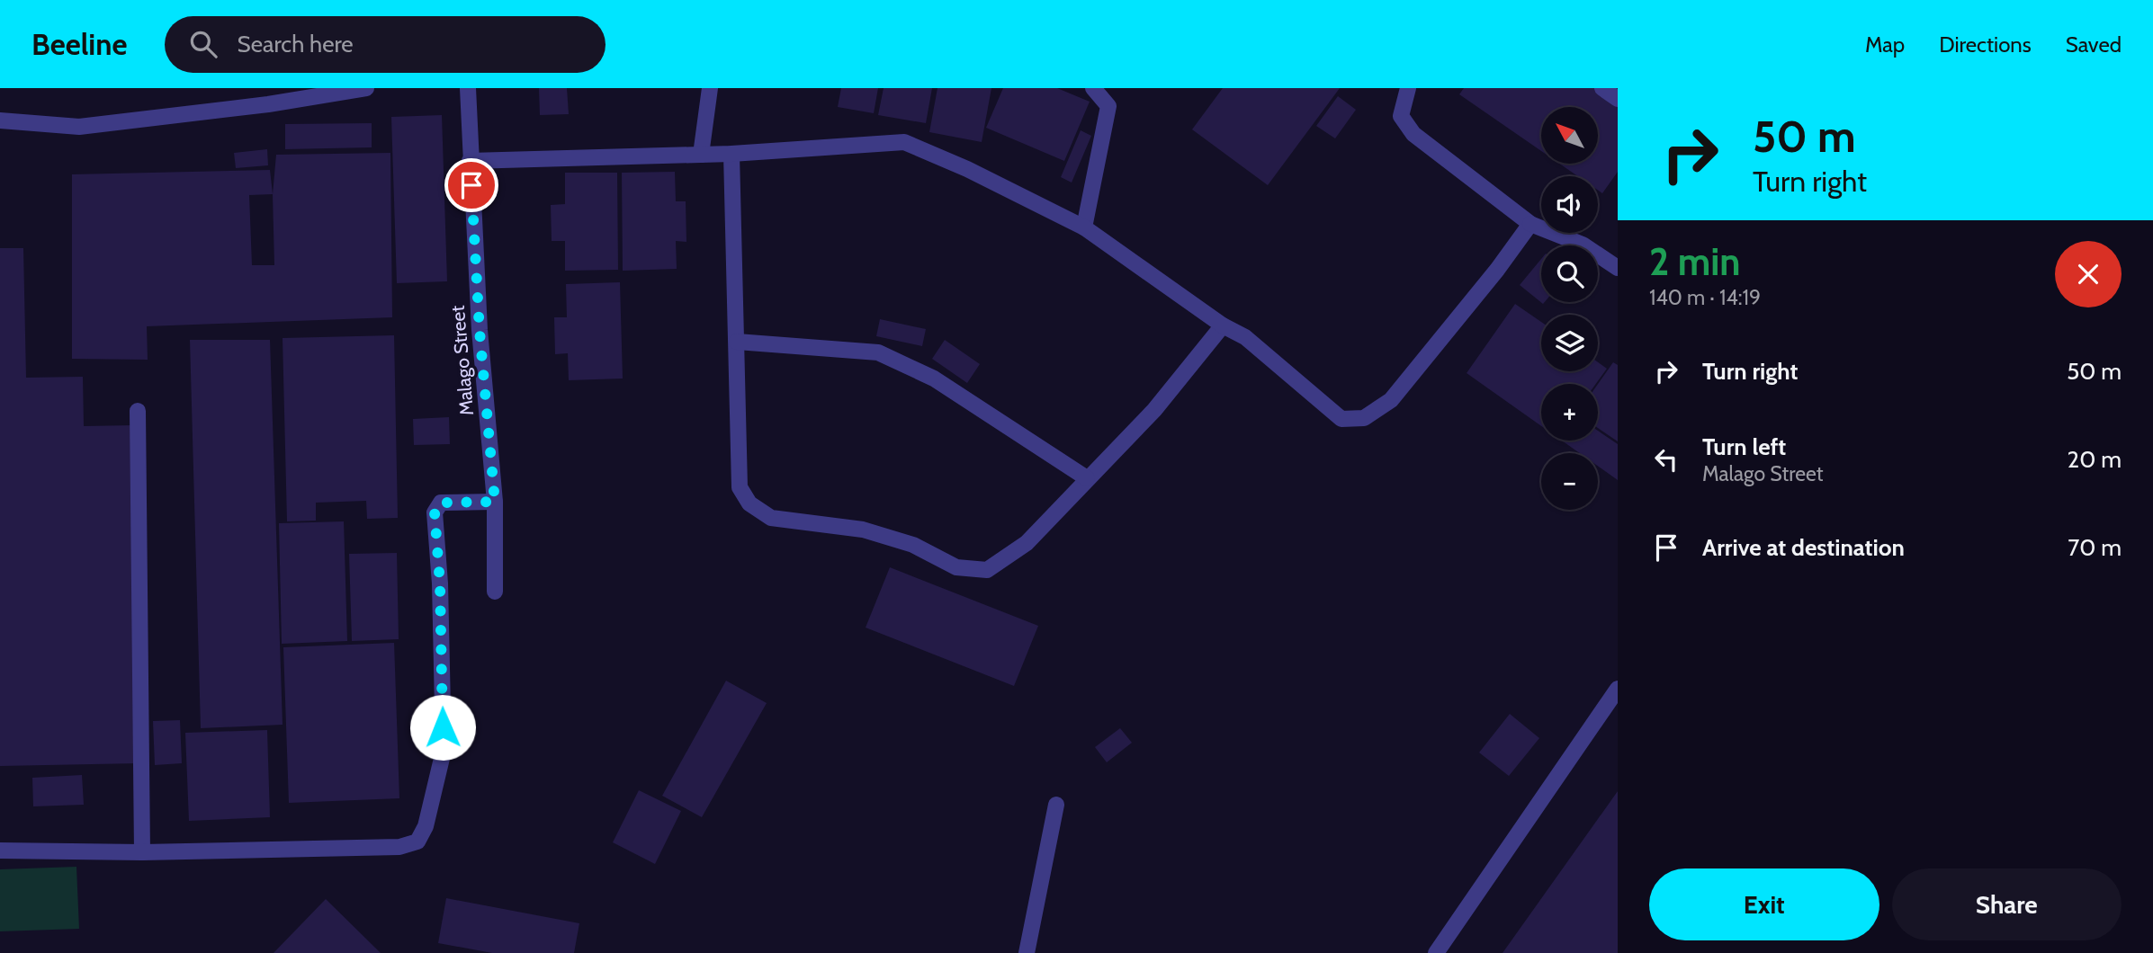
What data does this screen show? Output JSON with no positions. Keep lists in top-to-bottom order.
{
  "streets": {
    "street": ["Malago Street"]
  },
  "north": "top left",
  "page": {
    "header": "Beeline",
    "search": "Search here",
    "nav": ["Map", "Directions", "Saved"],
    "turn": ["50 m", "Turn right"],
    "map_buttons": ["+", "−"],
    "heading": ["2 min", "140 m · 14:19"],
    "list": [
      {
        "name": "Turn right",
        "value": "50 m"
      },
      {
        "name": "Turn left",
        "note": "Malago Street",
        "value": "20 m"
      },
      {
        "name": "Arrive at destination",
        "value": "70 m"
      }
    ],
    "buttons": ["Exit", "Share"]
  }
}
